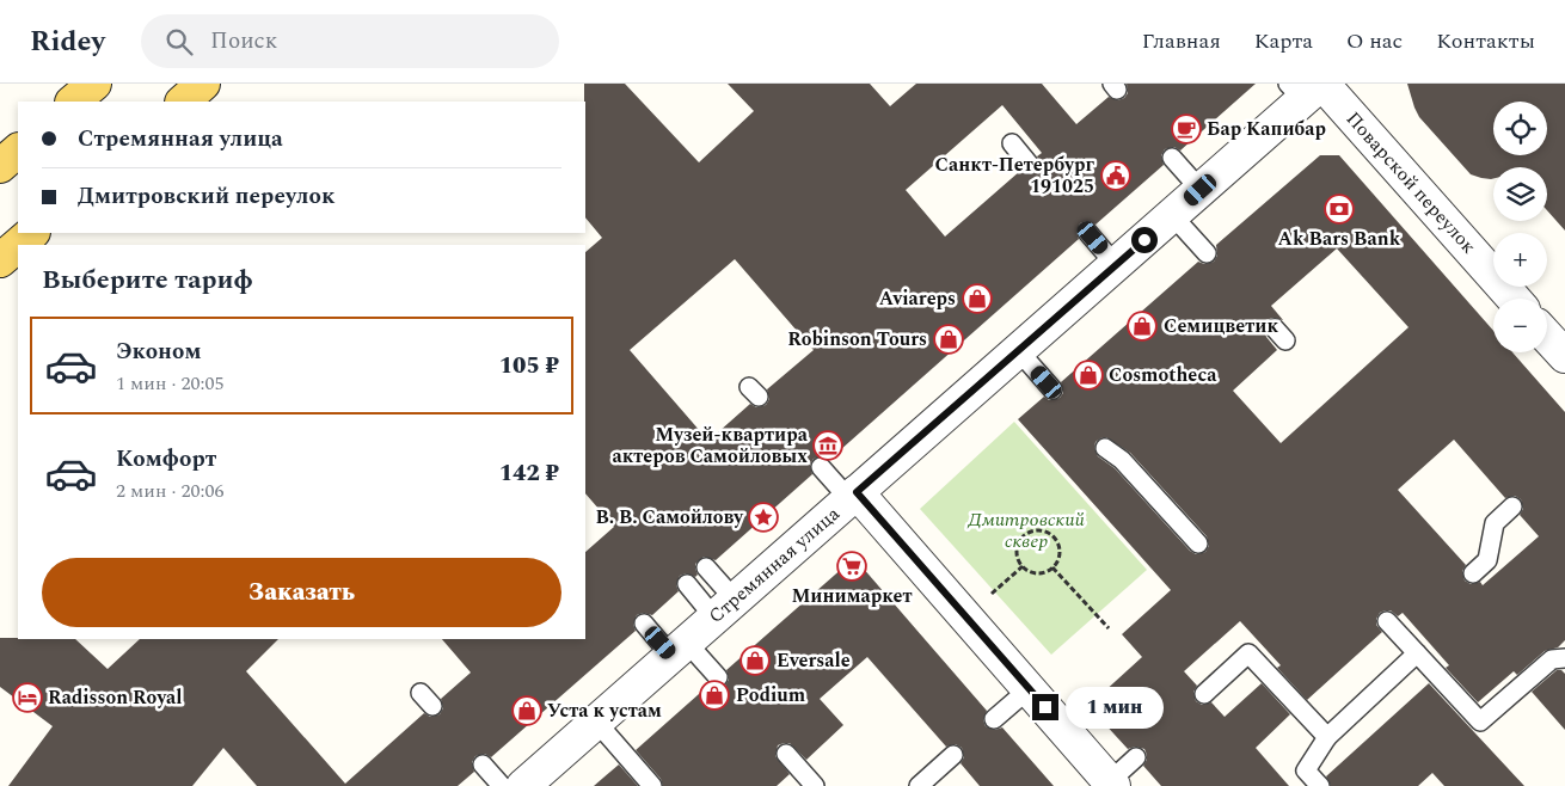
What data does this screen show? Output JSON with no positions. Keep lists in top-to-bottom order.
{
  "streets": {
    "street": ["Поварской переулок", "Стремянная улица"]
  },
  "crossings": [
    ["Поварской переулок", "Стремянная улица"]
  ],
  "parks": ["Дмитровский сквер"],
  "places": {
    "cafe": ["Бар Капибар"],
    "public building": ["Санкт-Петербург 191025"],
    "bank": ["Ak Bars Bank"],
    "shop": [
      "Aviareps",
      "Семицветик",
      "Robinson Tours",
      "Cosmotheca",
      "Eversale",
      "Podium",
      "Уста к устам"
    ],
    "museum": ["Музей-квартира актеров Самойловых"],
    "place": ["В. В. Самойлову"],
    "supermarket": ["Минимаркет"],
    "hotel": ["Radisson Royal"]
  },
  "page": {
    "header": "Ridey",
    "search": "Поиск",
    "nav": [
      "Главная",
      "Карта",
      "О нас",
      "Контакты"
    ],
    "map_buttons": ["+", "−"],
    "banner": ["Стремянная улица", "Дмитровский переулок"],
    "heading": "Выберите тариф",
    "list": [
      {
        "name": "Эконом",
        "note": "1 мин · 20:05",
        "value": "105 ₽"
      },
      {
        "name": "Комфорт",
        "note": "2 мин · 20:06",
        "value": "142 ₽"
      }
    ],
    "buttons": "Заказать",
    "bubble": "1 мин"
  }
}
